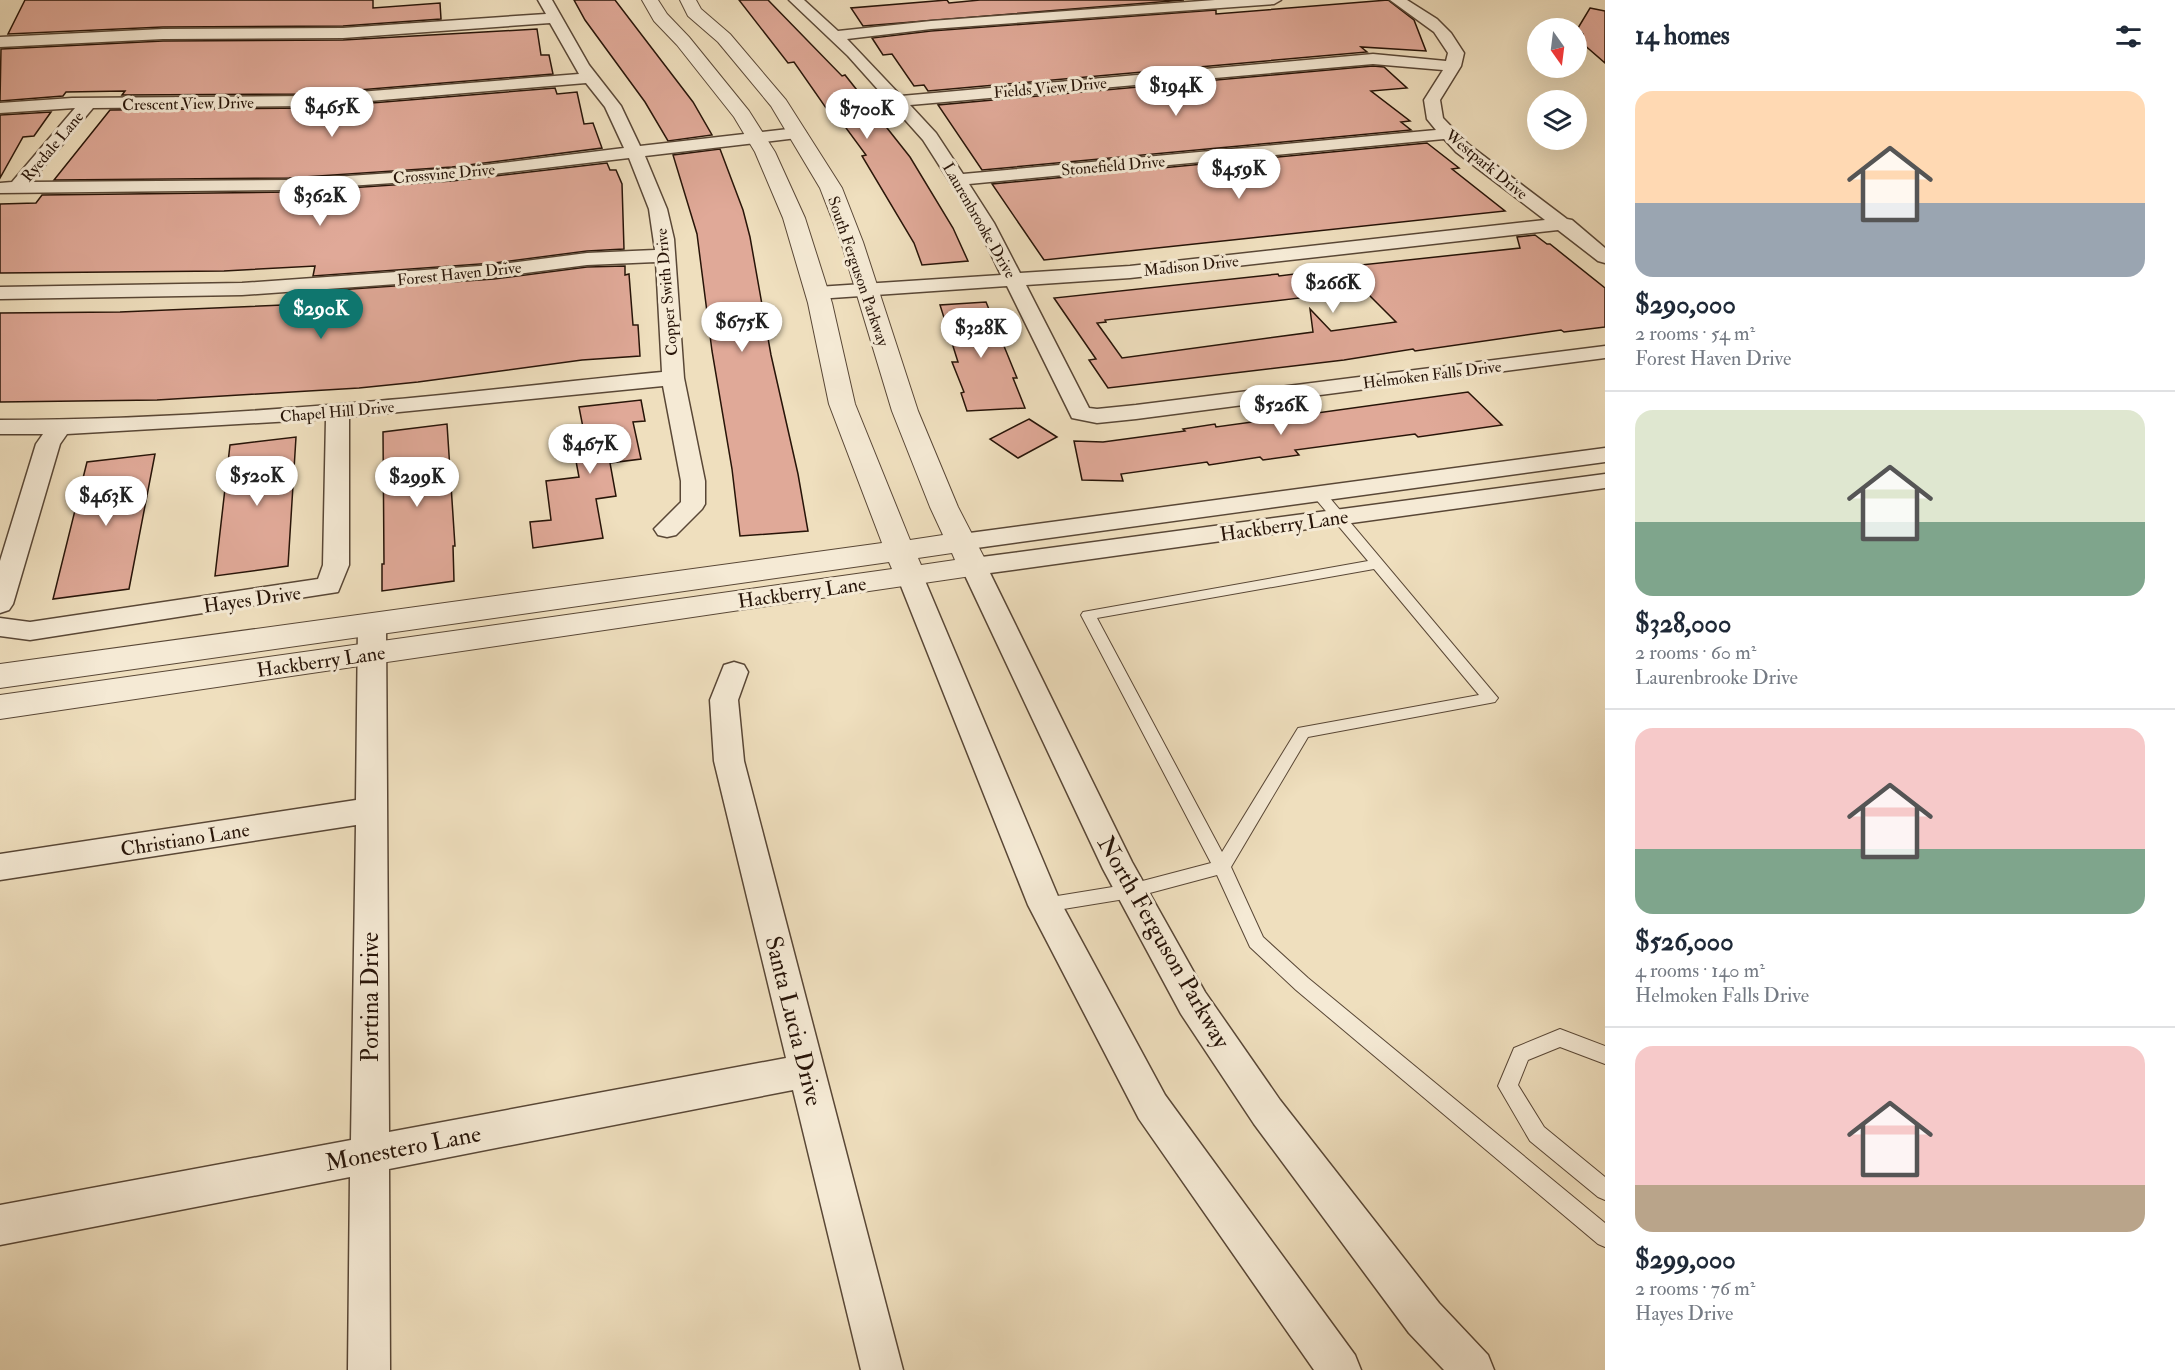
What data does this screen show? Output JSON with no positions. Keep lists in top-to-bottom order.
{
  "streets": {
    "street": [
      "Fields View Drive",
      "Crescent View Drive",
      "Ryedale Lane",
      "Westpark Drive",
      "Stonefield Drive",
      "Crossvine Drive",
      "Laurenbrooke Drive",
      "Madison Drive",
      "South Ferguson Parkway",
      "Forest Haven Drive",
      "Copper Swith Drive",
      "Helmoken Falls Drive",
      "Chapel Hill Drive",
      "Hackberry Lane",
      "Hayes Drive",
      "Christiano Lane",
      "North Ferguson Parkway",
      "Portina Drive",
      "Santa Lucia Drive",
      "Monestero Lane"
    ]
  },
  "crossings": [
    ["Fields View Drive", "Westpark Drive"],
    ["Fields View Drive", "Laurenbrooke Drive"],
    ["Crescent View Drive", "Ryedale Lane"],
    ["Crescent View Drive", "Copper Swith Drive"],
    ["Ryedale Lane", "Crossvine Drive"],
    ["Westpark Drive", "Stonefield Drive"],
    ["Westpark Drive", "Madison Drive"],
    ["Stonefield Drive", "Laurenbrooke Drive"],
    ["Crossvine Drive", "South Ferguson Parkway"],
    ["Crossvine Drive", "Copper Swith Drive"],
    ["Laurenbrooke Drive", "Madison Drive"],
    ["Laurenbrooke Drive", "Helmoken Falls Drive"],
    ["Madison Drive", "South Ferguson Parkway"],
    ["South Ferguson Parkway", "Hackberry Lane"],
    ["South Ferguson Parkway", "North Ferguson Parkway"],
    ["Forest Haven Drive", "Copper Swith Drive"],
    ["Copper Swith Drive", "Chapel Hill Drive"],
    ["Chapel Hill Drive", "Hayes Drive"],
    ["Hackberry Lane", "North Ferguson Parkway"],
    ["Hackberry Lane", "Portina Drive"],
    ["Christiano Lane", "Portina Drive"],
    ["Portina Drive", "Monestero Lane"],
    ["Santa Lucia Drive", "Monestero Lane"]
  ],
  "north": "bottom",
  "page": {
    "heading": "14 homes",
    "price": [
      "$194K",
      "$465K",
      "$700K",
      "$459K",
      "$362K",
      "$266K",
      "$290K",
      "$675K",
      "$328K",
      "$526K",
      "$467K",
      "$520K",
      "$299K",
      "$463K"
    ],
    "list": [
      {
        "name": "$290,000",
        "note": "2 rooms · 54 m² · Forest Haven Drive"
      },
      {
        "name": "$328,000",
        "note": "2 rooms · 60 m² · Laurenbrooke Drive"
      },
      {
        "name": "$526,000",
        "note": "4 rooms · 140 m² · Helmoken Falls Drive"
      },
      {
        "name": "$299,000",
        "note": "2 rooms · 76 m² · Hayes Drive"
      }
    ]
  }
}
